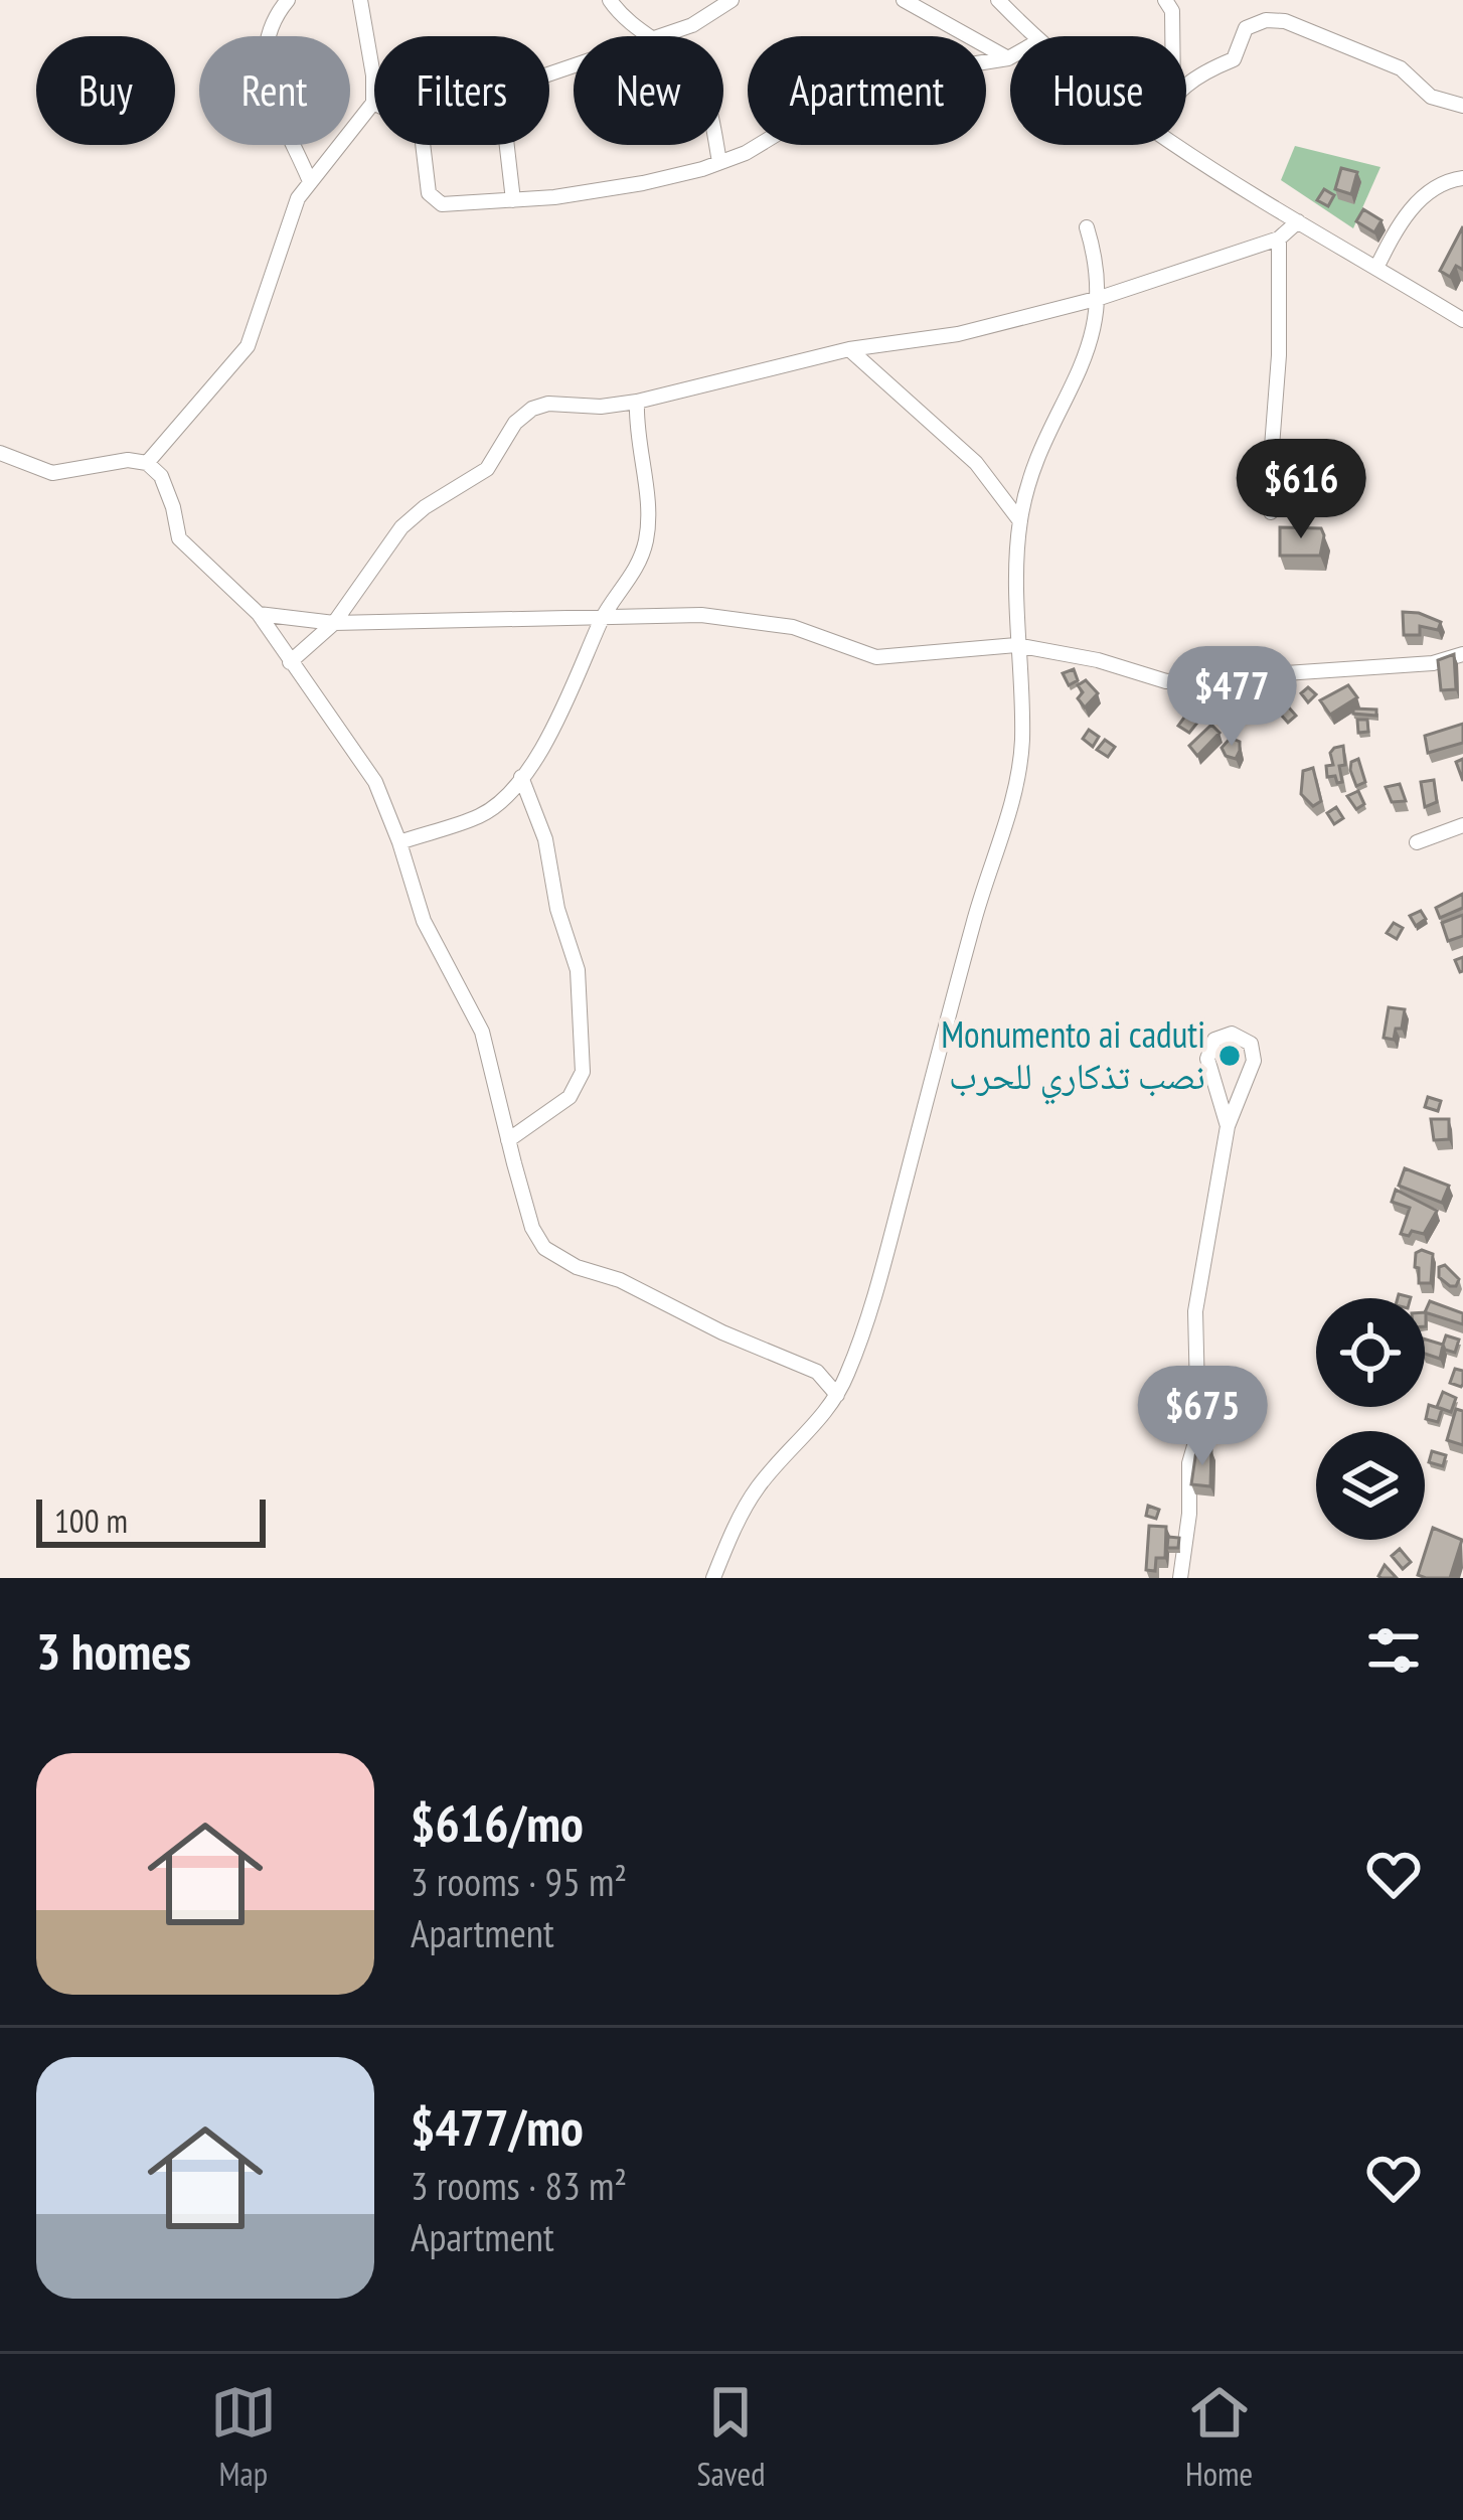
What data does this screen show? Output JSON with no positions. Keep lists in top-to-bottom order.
{
  "places": ["Monumento ai caduti نصب تذكاري للحرب"],
  "scale_bar": "100 m",
  "page": {
    "chip": [
      "Buy",
      "Rent",
      "Filters",
      "New",
      "Apartment",
      "House"
    ],
    "price": ["$616", "$477", "$675"],
    "scale": "100 m",
    "heading": "3 homes",
    "list": [
      {
        "name": "$616/mo",
        "note": "3 rooms · 95 m² · Apartment"
      },
      {
        "name": "$477/mo",
        "note": "3 rooms · 83 m² · Apartment"
      }
    ],
    "tabs": ["Map", "Saved", "Home"]
  }
}
